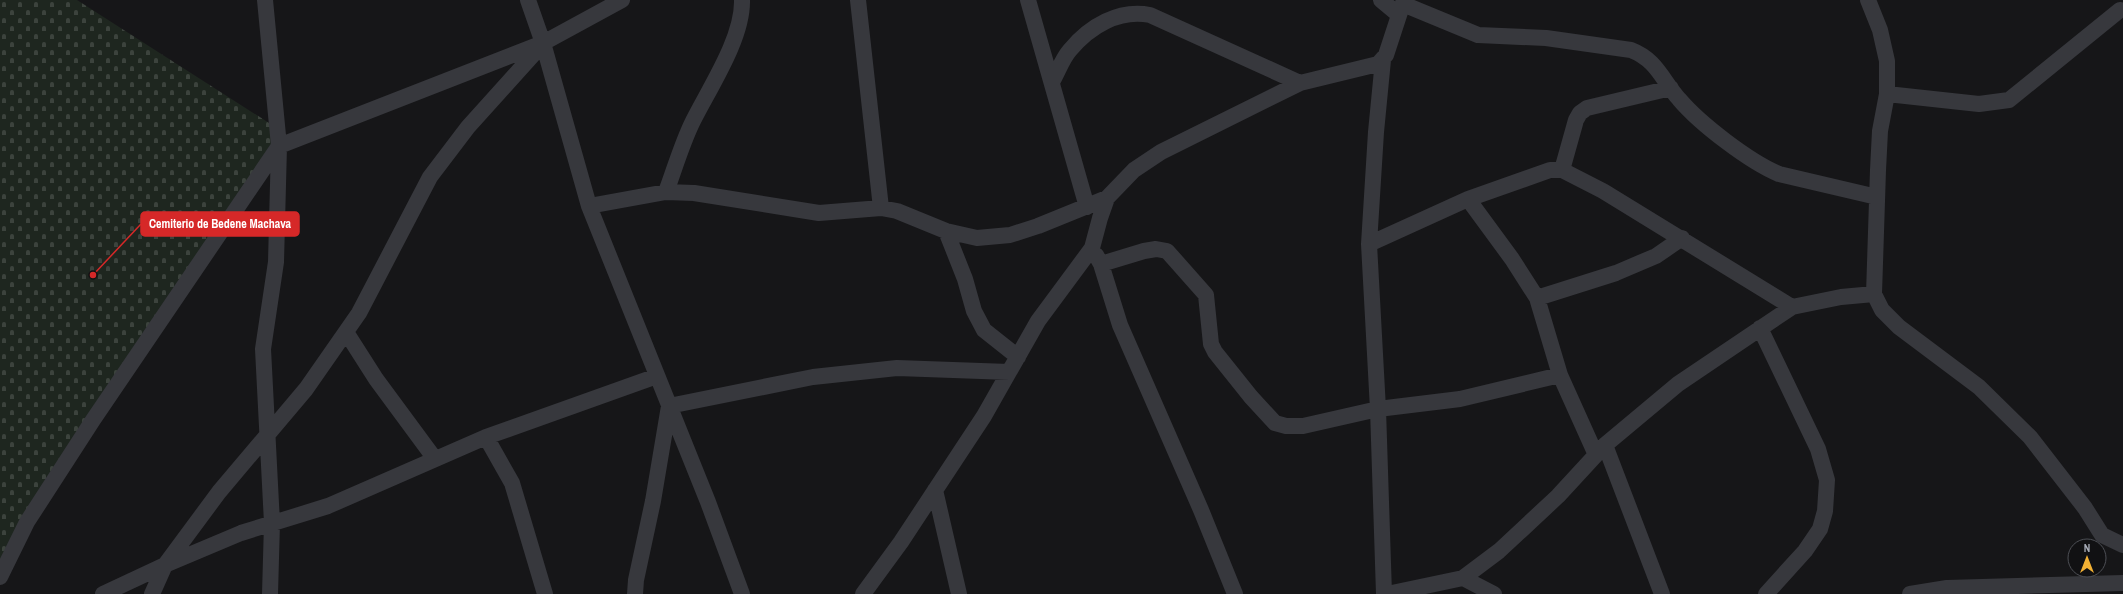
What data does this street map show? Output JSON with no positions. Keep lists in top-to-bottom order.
{
  "places": ["Cemiterio de Bedene Machava"],
  "north": "top"
}
